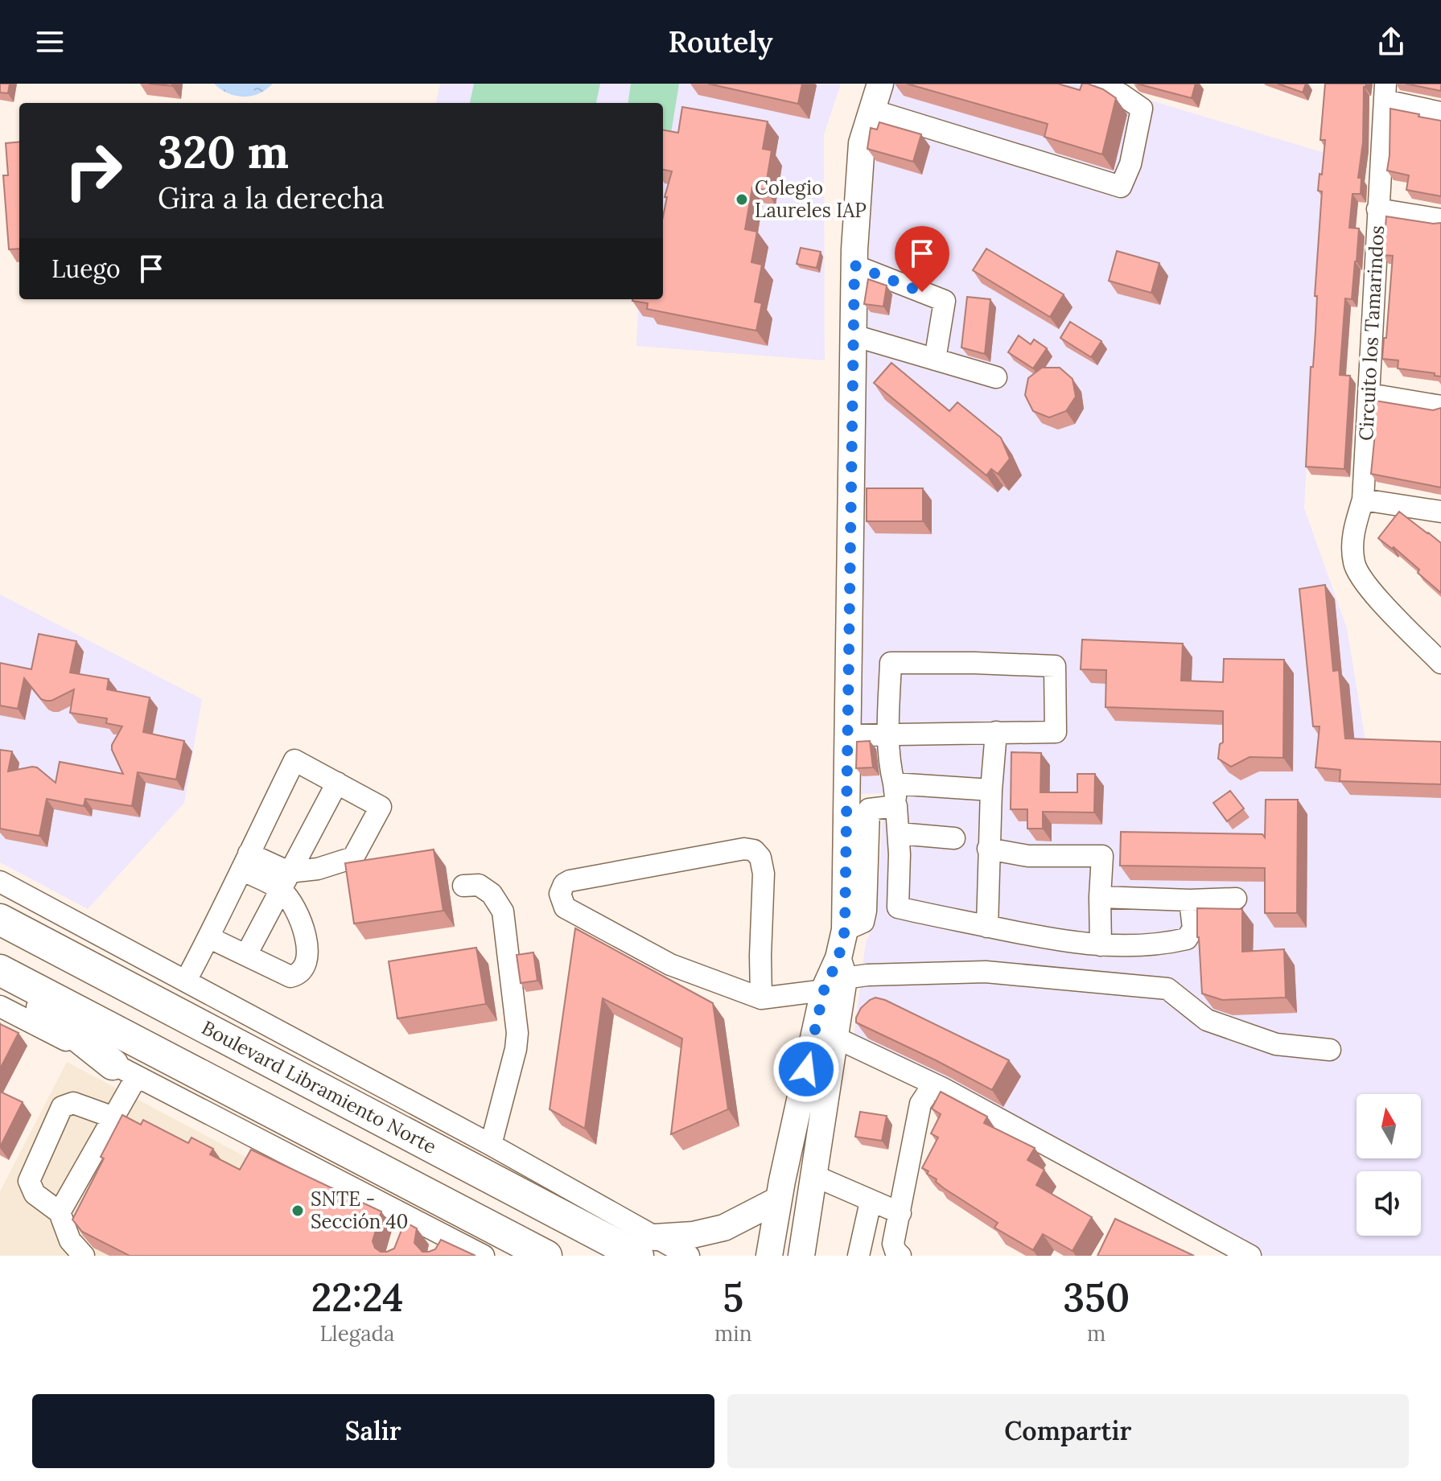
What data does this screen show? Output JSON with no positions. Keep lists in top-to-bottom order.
{
  "streets": {
    "highway": ["Boulevard Libramiento Norte"],
    "street": ["Circuito los Tamarindos"]
  },
  "places": ["Colegio Laureles IAP", "SNTE - Sección 40"],
  "north": "top",
  "page": {
    "header": "Routely",
    "turn": ["320 m", "Gira a la derecha"],
    "then": "Luego",
    "eta": [
      "22:24",
      "Llegada",
      "5",
      "min",
      "350",
      "m"
    ],
    "buttons": ["Salir", "Compartir"]
  }
}
